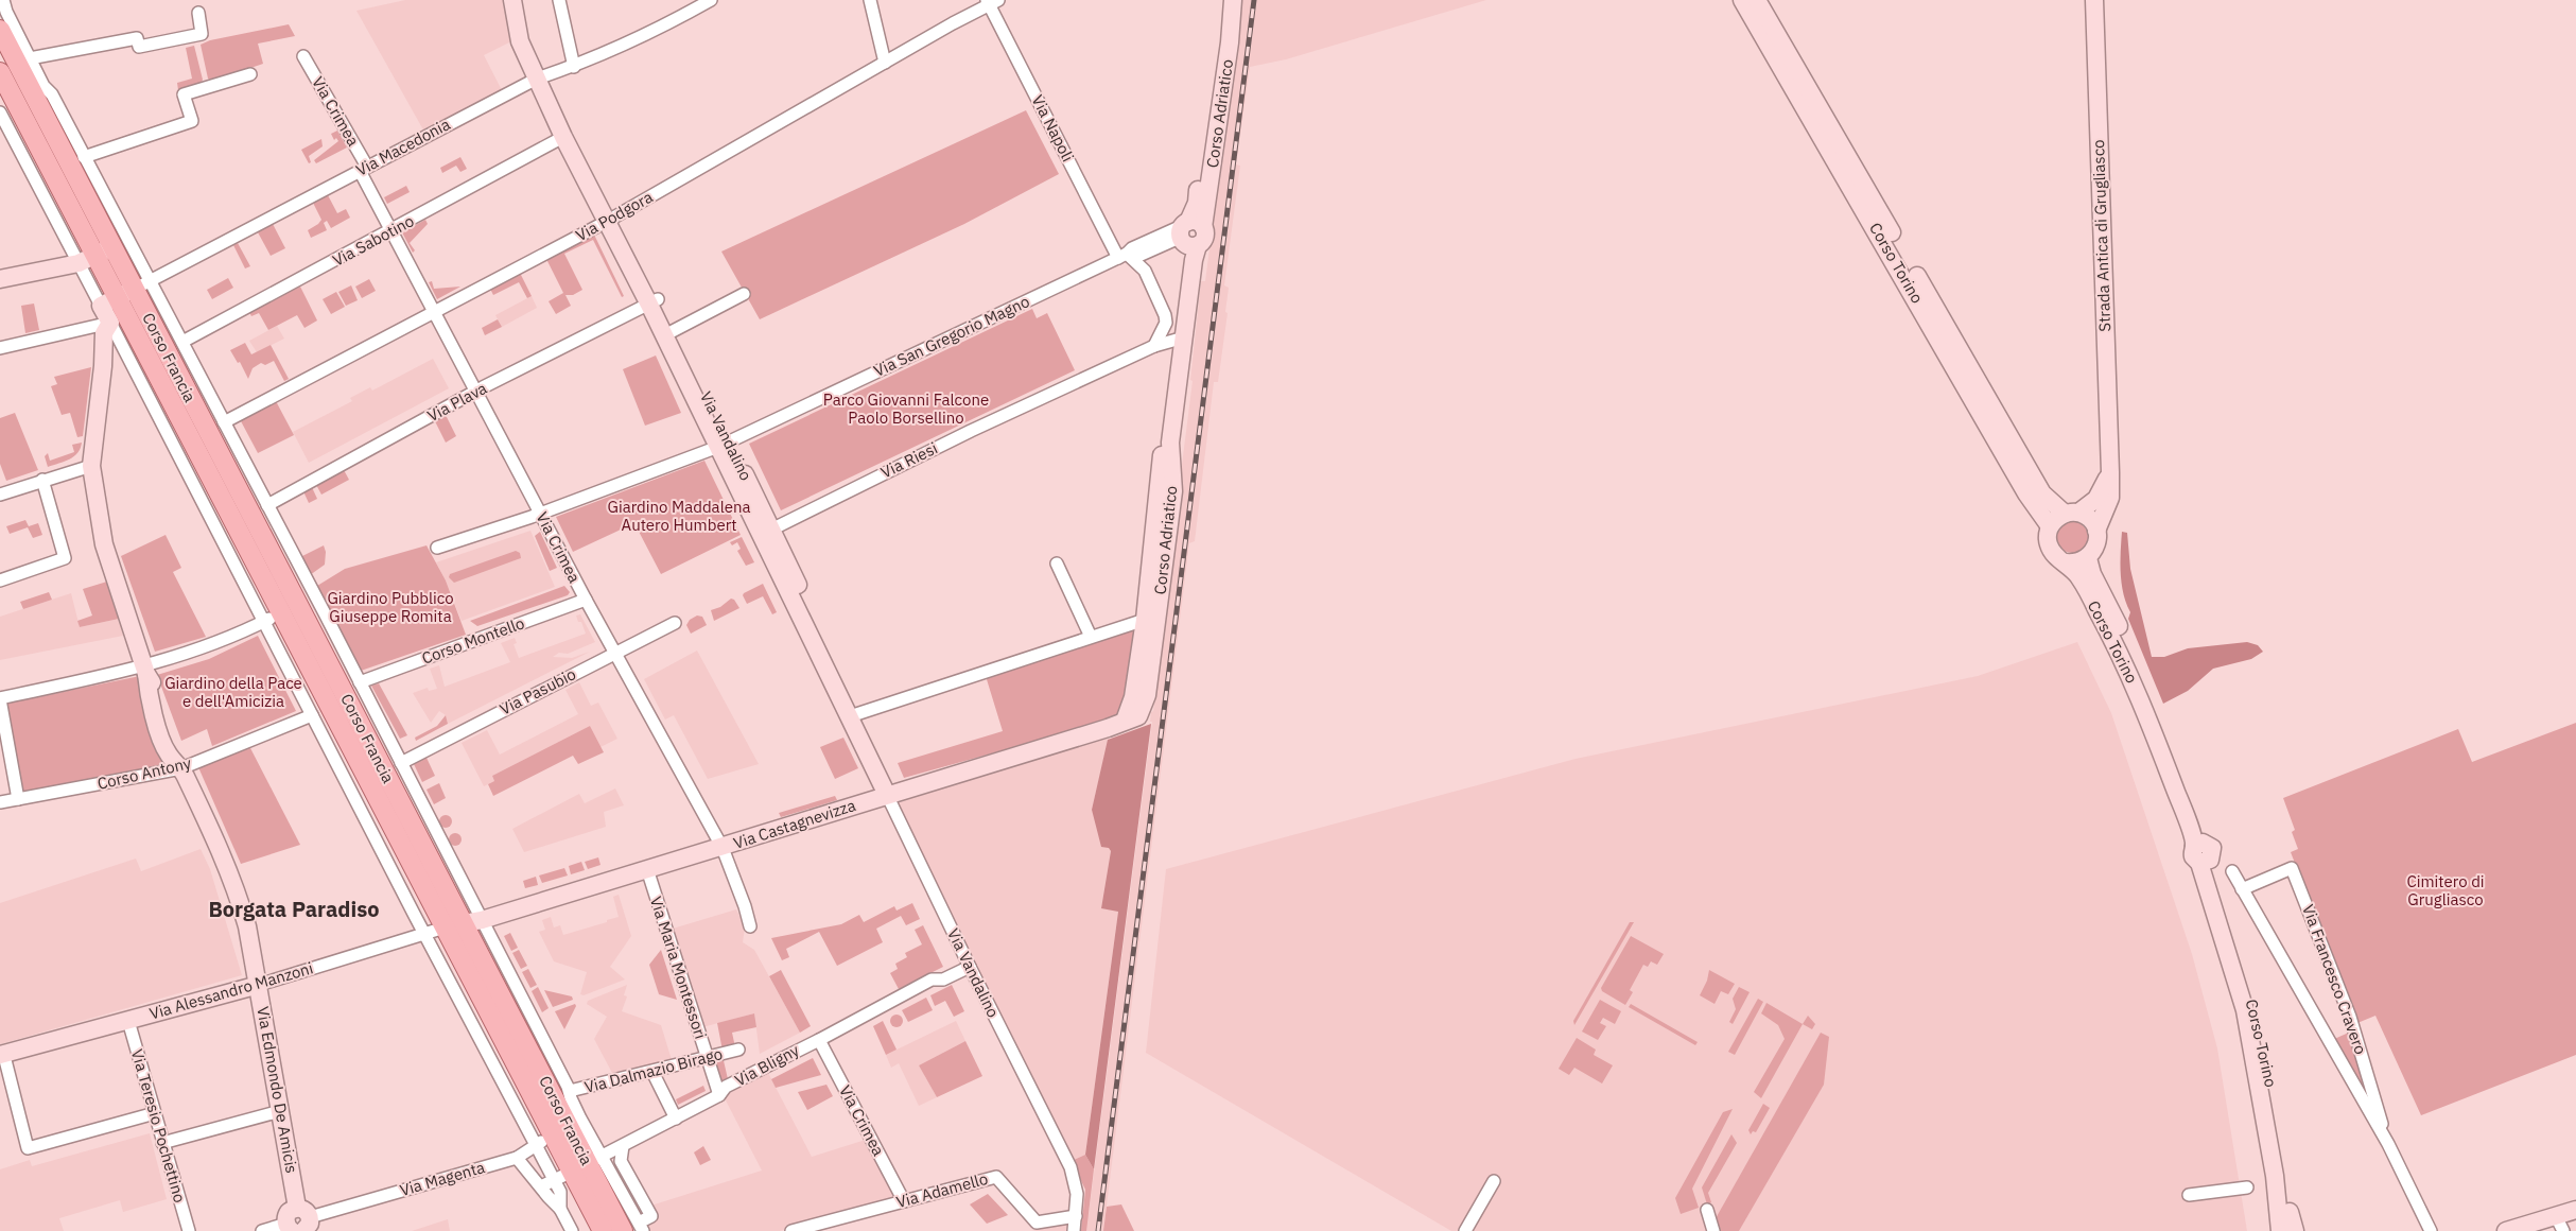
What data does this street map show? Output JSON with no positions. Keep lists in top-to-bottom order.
{
  "streets": {
    "main road": ["Corso Francia"],
    "street": [
      "Via Crimea",
      "Corso Adriatico",
      "Via Napoli",
      "Via Macedonia",
      "Via Podgora",
      "Strada Antica di Grugliasco",
      "Via Sabotino",
      "Corso Torino",
      "Via San Gregorio Magno",
      "Via Plava",
      "Via Vandalino",
      "Via Riesi",
      "Corso Montello",
      "Via Pasubio",
      "Corso Antony",
      "Via Castagnevizza",
      "Via Maria Montessori",
      "Via Francesco Cravero",
      "Via Alessandro Manzoni",
      "Via Bligny",
      "Via Dalmazio Birago",
      "Via Edmondo De Amicis",
      "Via Teresio Pochettino",
      "Via Magenta",
      "Via Adamello"
    ]
  },
  "crossings": [
    ["Via Crimea", "Via Macedonia"],
    ["Via Crimea", "Via Podgora"],
    ["Via Crimea", "Via Sabotino"],
    ["Via Crimea", "Via San Gregorio Magno"],
    ["Via Crimea", "Via Plava"],
    ["Via Crimea", "Corso Montello"],
    ["Via Crimea", "Via Pasubio"],
    ["Via Crimea", "Via Castagnevizza"],
    ["Via Crimea", "Via Bligny"],
    ["Via Crimea", "Via Adamello"],
    ["Corso Adriatico", "Via San Gregorio Magno"],
    ["Corso Adriatico", "Via Riesi"],
    ["Corso Adriatico", "Via Castagnevizza"],
    ["Via Napoli", "Via Podgora"],
    ["Via Napoli", "Via San Gregorio Magno"],
    ["Via Napoli", "Via Riesi"],
    ["Via Macedonia", "Corso Francia"],
    ["Via Macedonia", "Via Vandalino"],
    ["Via Podgora", "Corso Francia"],
    ["Via Podgora", "Via Vandalino"],
    ["Strada Antica di Grugliasco", "Corso Torino"],
    ["Via Sabotino", "Corso Francia"],
    ["Via Sabotino", "Via Vandalino"],
    ["Via San Gregorio Magno", "Via Vandalino"],
    ["Corso Francia", "Via Plava"],
    ["Corso Francia", "Corso Montello"],
    ["Corso Francia", "Via Pasubio"],
    ["Corso Francia", "Via Castagnevizza"],
    ["Corso Francia", "Via Alessandro Manzoni"],
    ["Corso Francia", "Via Bligny"],
    ["Corso Francia", "Via Dalmazio Birago"],
    ["Corso Francia", "Via Magenta"],
    ["Via Plava", "Via Vandalino"],
    ["Via Vandalino", "Via Riesi"],
    ["Via Vandalino", "Via Castagnevizza"],
    ["Via Vandalino", "Via Bligny"],
    ["Via Vandalino", "Via Adamello"],
    ["Corso Antony", "Via Edmondo De Amicis"],
    ["Via Castagnevizza", "Via Maria Montessori"],
    ["Via Castagnevizza", "Via Alessandro Manzoni"],
    ["Via Maria Montessori", "Via Bligny"],
    ["Via Maria Montessori", "Via Dalmazio Birago"],
    ["Via Alessandro Manzoni", "Via Edmondo De Amicis"],
    ["Via Alessandro Manzoni", "Via Teresio Pochettino"],
    ["Via Edmondo De Amicis", "Via Magenta"]
  ],
  "districts": ["Borgata Paradiso"],
  "parks": [
    "Parco Giovanni Falcone Paolo Borsellino",
    "Giardino Maddalena Autero Humbert",
    "Giardino Pubblico Giuseppe Romita",
    "Giardino della Pace e dell'Amicizia",
    "Cimitero di Grugliasco"
  ]
}
